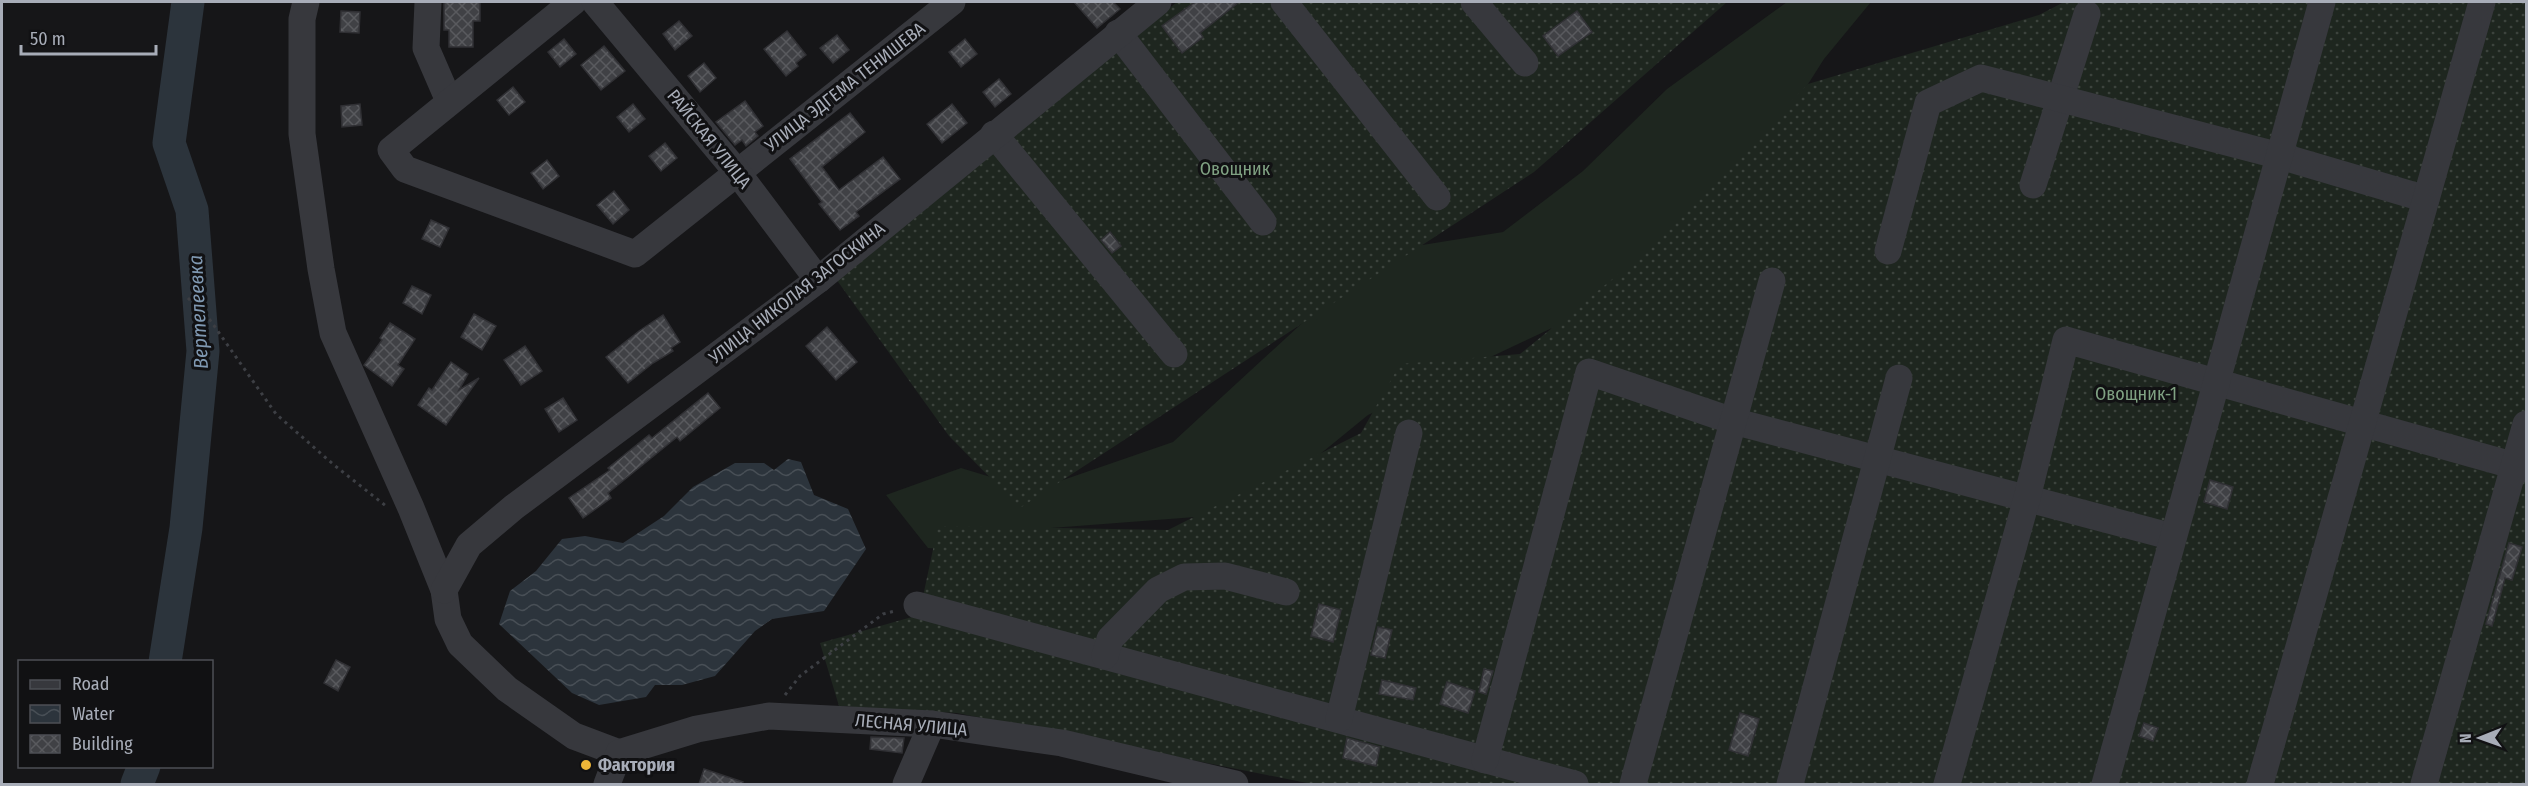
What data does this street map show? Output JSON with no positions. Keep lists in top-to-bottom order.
{
  "streets": {
    "street": [
      "УЛИЦА ЭДГЕМА ТЕНИШЕВА",
      "РАЙСКАЯ УЛИЦА",
      "УЛИЦА НИКОЛАЯ ЗАГОСКИНА",
      "ЛЕСНАЯ УЛИЦА"
    ]
  },
  "crossings": [
    ["УЛИЦА ЭДГЕМА ТЕНИШЕВА", "РАЙСКАЯ УЛИЦА"],
    ["РАЙСКАЯ УЛИЦА", "УЛИЦА НИКОЛАЯ ЗАГОСКИНА"]
  ],
  "water": ["Вертелеевка"],
  "parks": ["Овощник", "Овощник-1"],
  "places": ["Фактория"],
  "legend": ["Road", "Water", "Building"],
  "scale_bar": "50 m",
  "north": "left"
}
